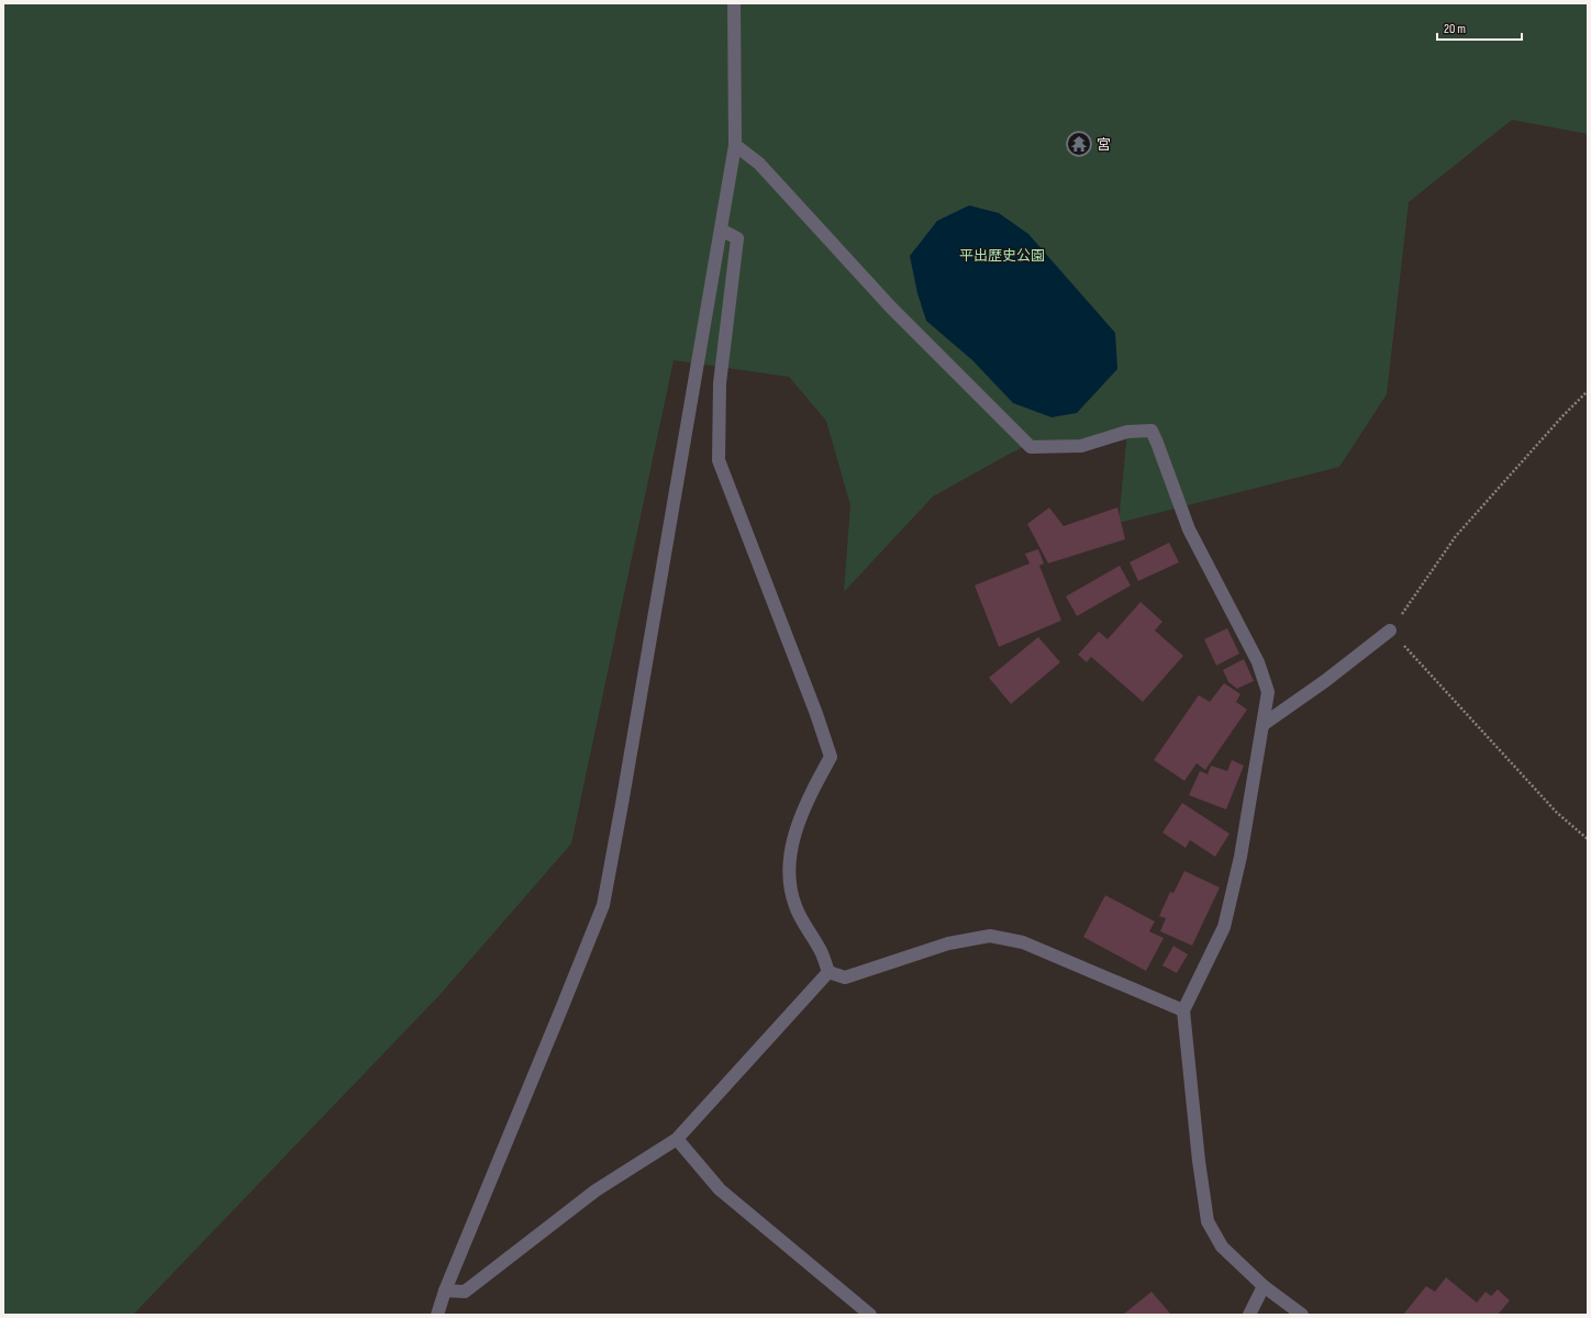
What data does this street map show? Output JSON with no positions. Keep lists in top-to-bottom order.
{
  "parks": ["平出歴史公園"],
  "places": {
    "temple": ["宮"]
  },
  "scale_bar": "20 m"
}
